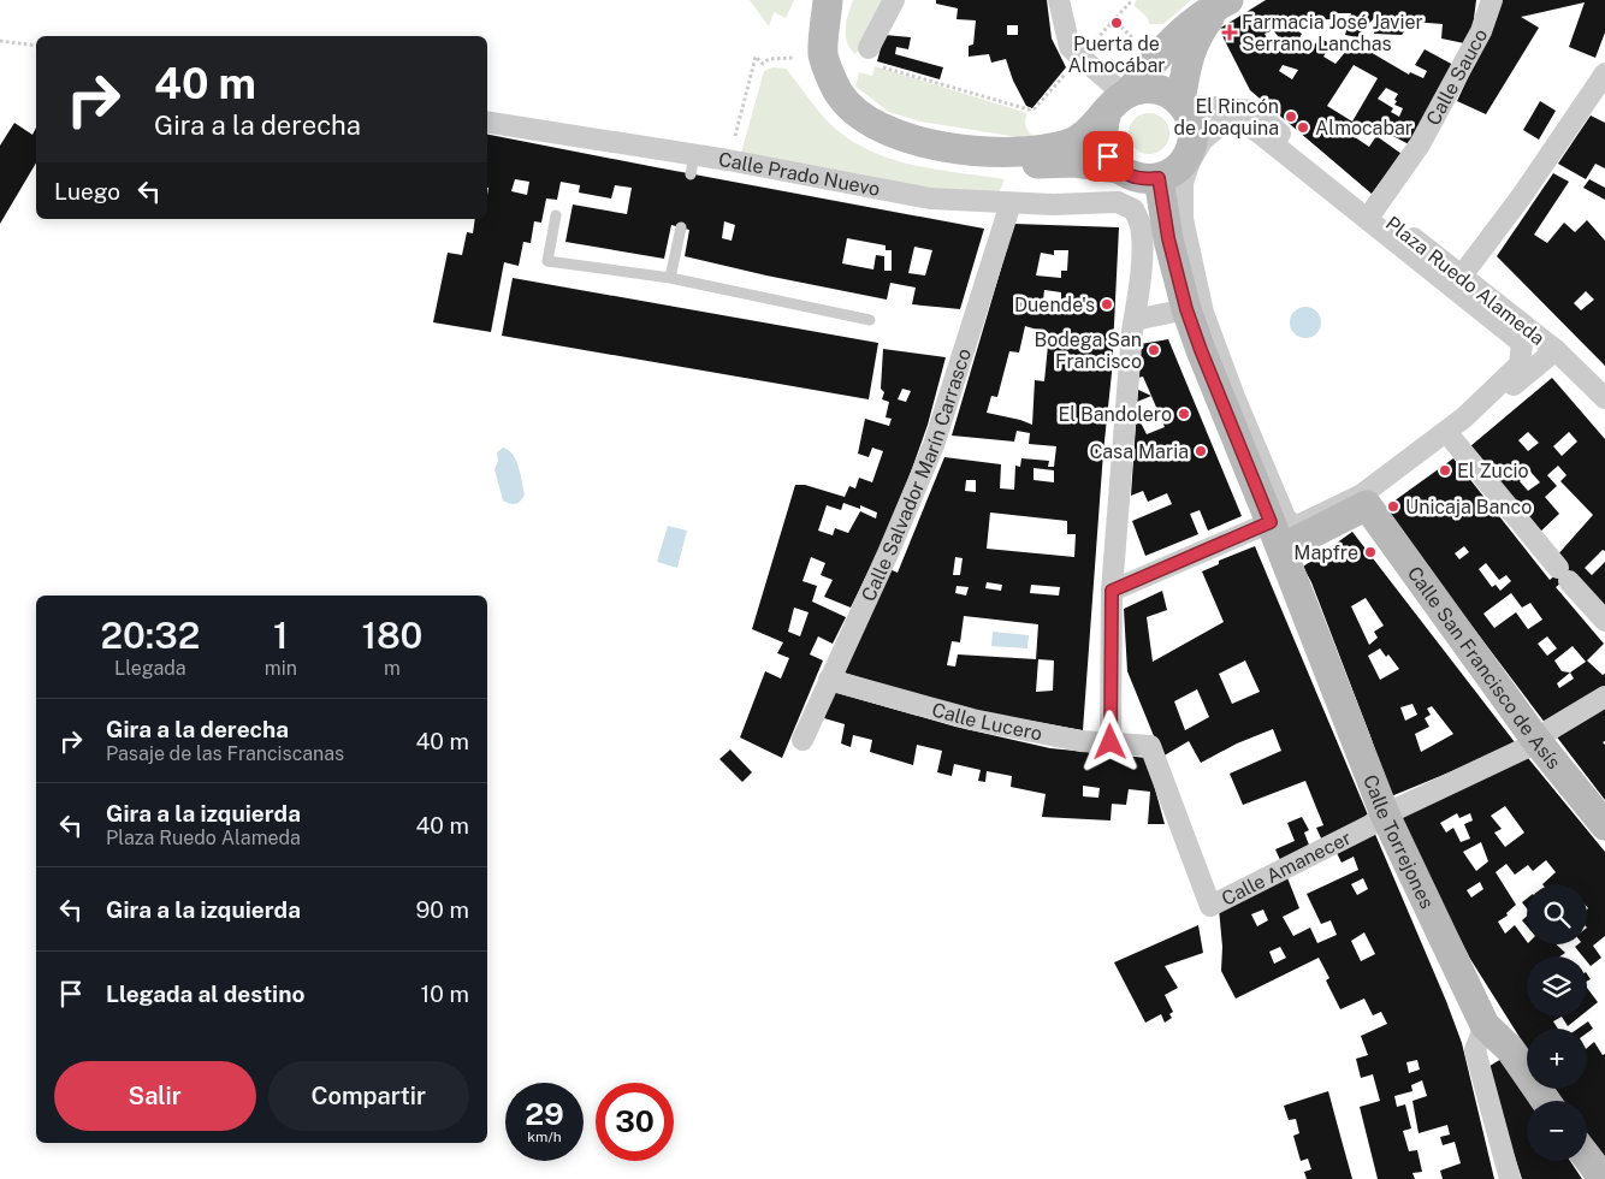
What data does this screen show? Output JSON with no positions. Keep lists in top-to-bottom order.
{
  "streets": {
    "main road": ["Plaza Ruedo Alameda", "Calle San Francisco de Asís", "Calle Torrejones"],
    "street": [
      "Calle Sauco",
      "Calle Prado Nuevo",
      "Calle Salvador Marín Carrasco",
      "Calle Lucero",
      "Calle Amanecer"
    ]
  },
  "crossings": [
    ["Calle Sauco", "Plaza Ruedo Alameda"],
    ["Calle Prado Nuevo", "Plaza Ruedo Alameda"],
    ["Calle Prado Nuevo", "Calle Salvador Marín Carrasco"],
    ["Plaza Ruedo Alameda", "Calle San Francisco de Asís"],
    ["Plaza Ruedo Alameda", "Calle Torrejones"],
    ["Calle Salvador Marín Carrasco", "Calle Lucero"],
    ["Calle Lucero", "Calle Amanecer"],
    ["Calle Torrejones", "Calle Amanecer"]
  ],
  "places": {
    "other": [
      "Puerta de Almocábar",
      "El Rincón de Joaquina",
      "Almocabar",
      "Duende's",
      "Bodega San Francisco",
      "El Bandolero",
      "Casa Maria",
      "El Zucio",
      "Unicaja Banco",
      "Mapfre"
    ],
    "health": ["Farmacia José Javier Serrano Lanchas"]
  },
  "page": {
    "turn": ["40 m", "Gira a la derecha"],
    "then": "Luego",
    "eta": [
      "20:32",
      "Llegada",
      "1",
      "min",
      "180",
      "m"
    ],
    "list": [
      {
        "name": "Gira a la derecha",
        "note": "Pasaje de las Franciscanas",
        "value": "40 m"
      },
      {
        "name": "Gira a la izquierda",
        "note": "Plaza Ruedo Alameda",
        "value": "40 m"
      },
      {
        "name": "Gira a la izquierda",
        "value": "90 m"
      },
      {
        "name": "Llegada al destino",
        "value": "10 m"
      }
    ],
    "map_buttons": ["+", "−"],
    "buttons": ["Salir", "Compartir"],
    "speed": "29 km/h",
    "limit": "30"
  }
}
